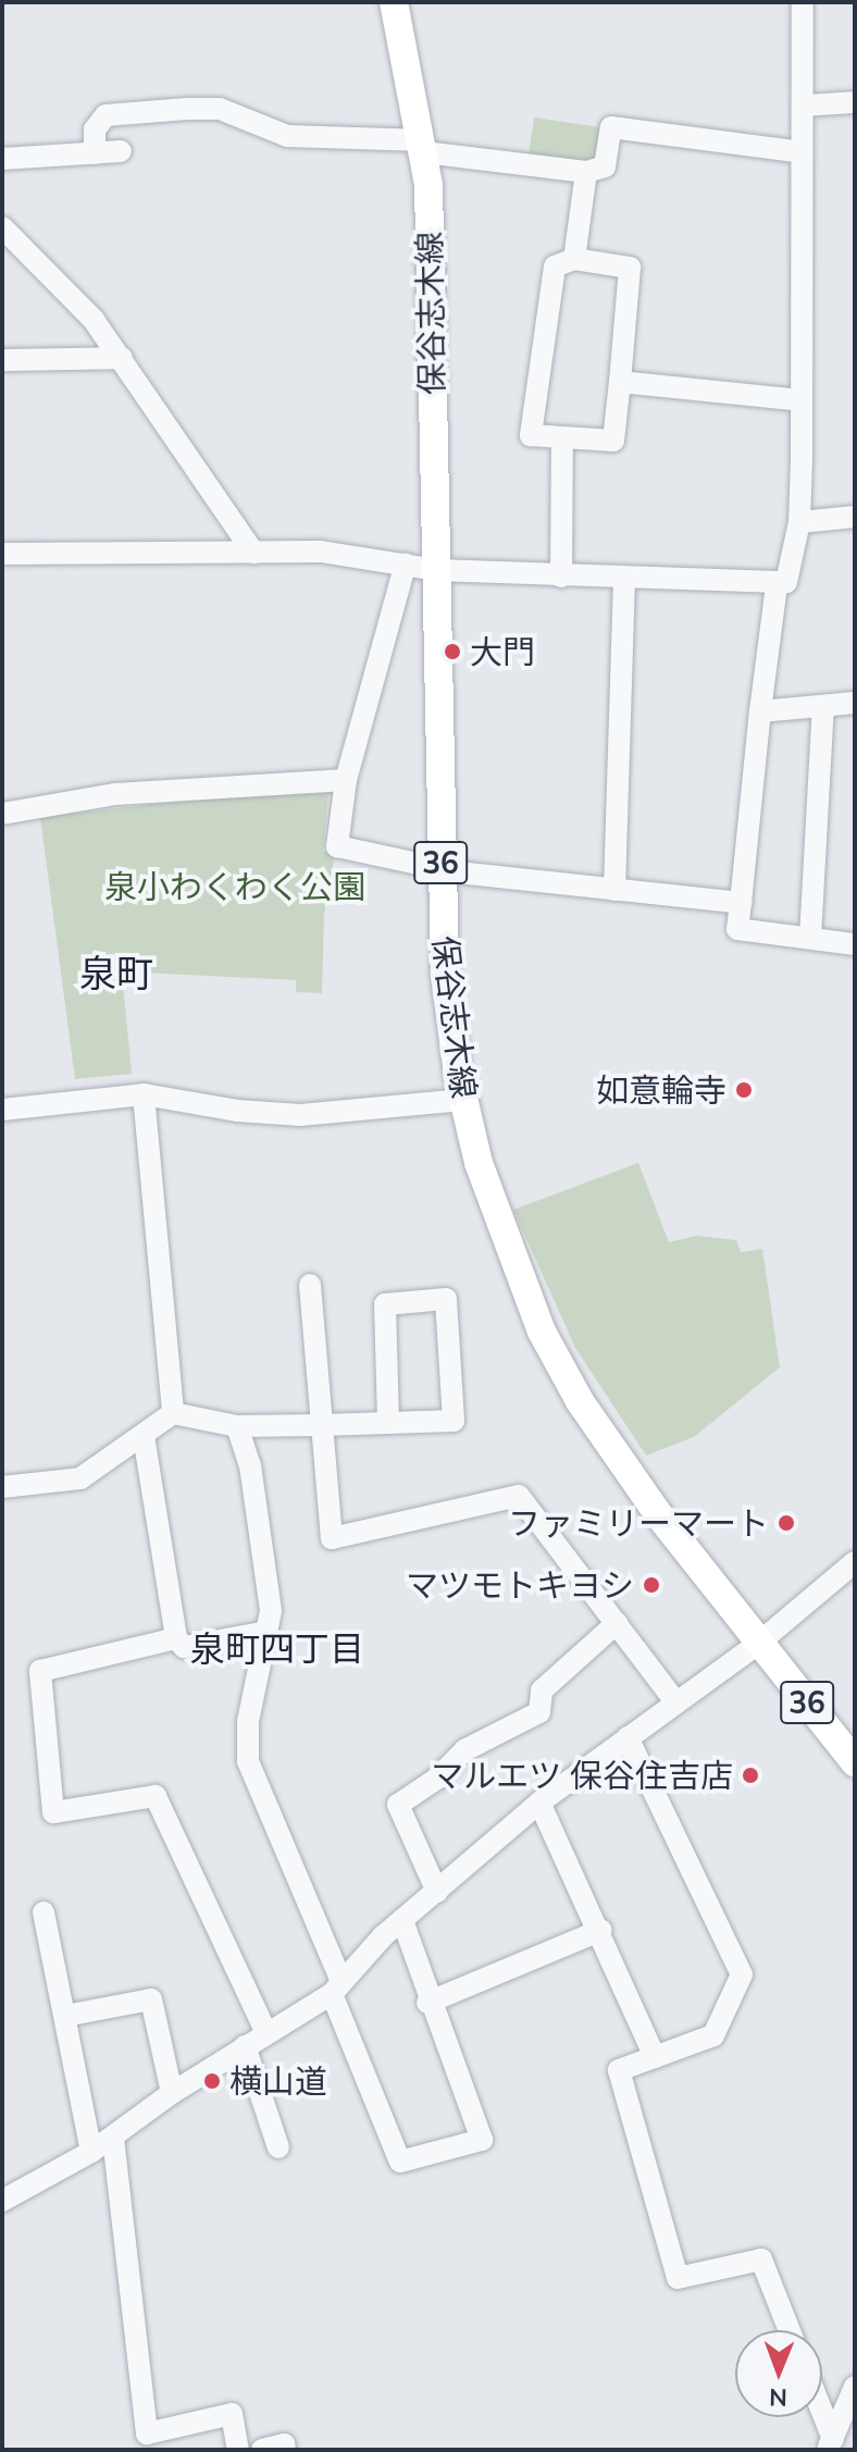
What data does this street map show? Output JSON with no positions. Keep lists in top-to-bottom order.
{
  "streets": {
    "main road": ["保谷志木線", "36"]
  },
  "districts": ["泉町", "泉町四丁目"],
  "parks": ["泉小わくわく公園"],
  "places": [
    "大門",
    "如意輪寺",
    "ファミリーマート",
    "マツモトキヨシ",
    "マルエツ 保谷住吉店",
    "横山道"
  ],
  "north": "bottom"
}
